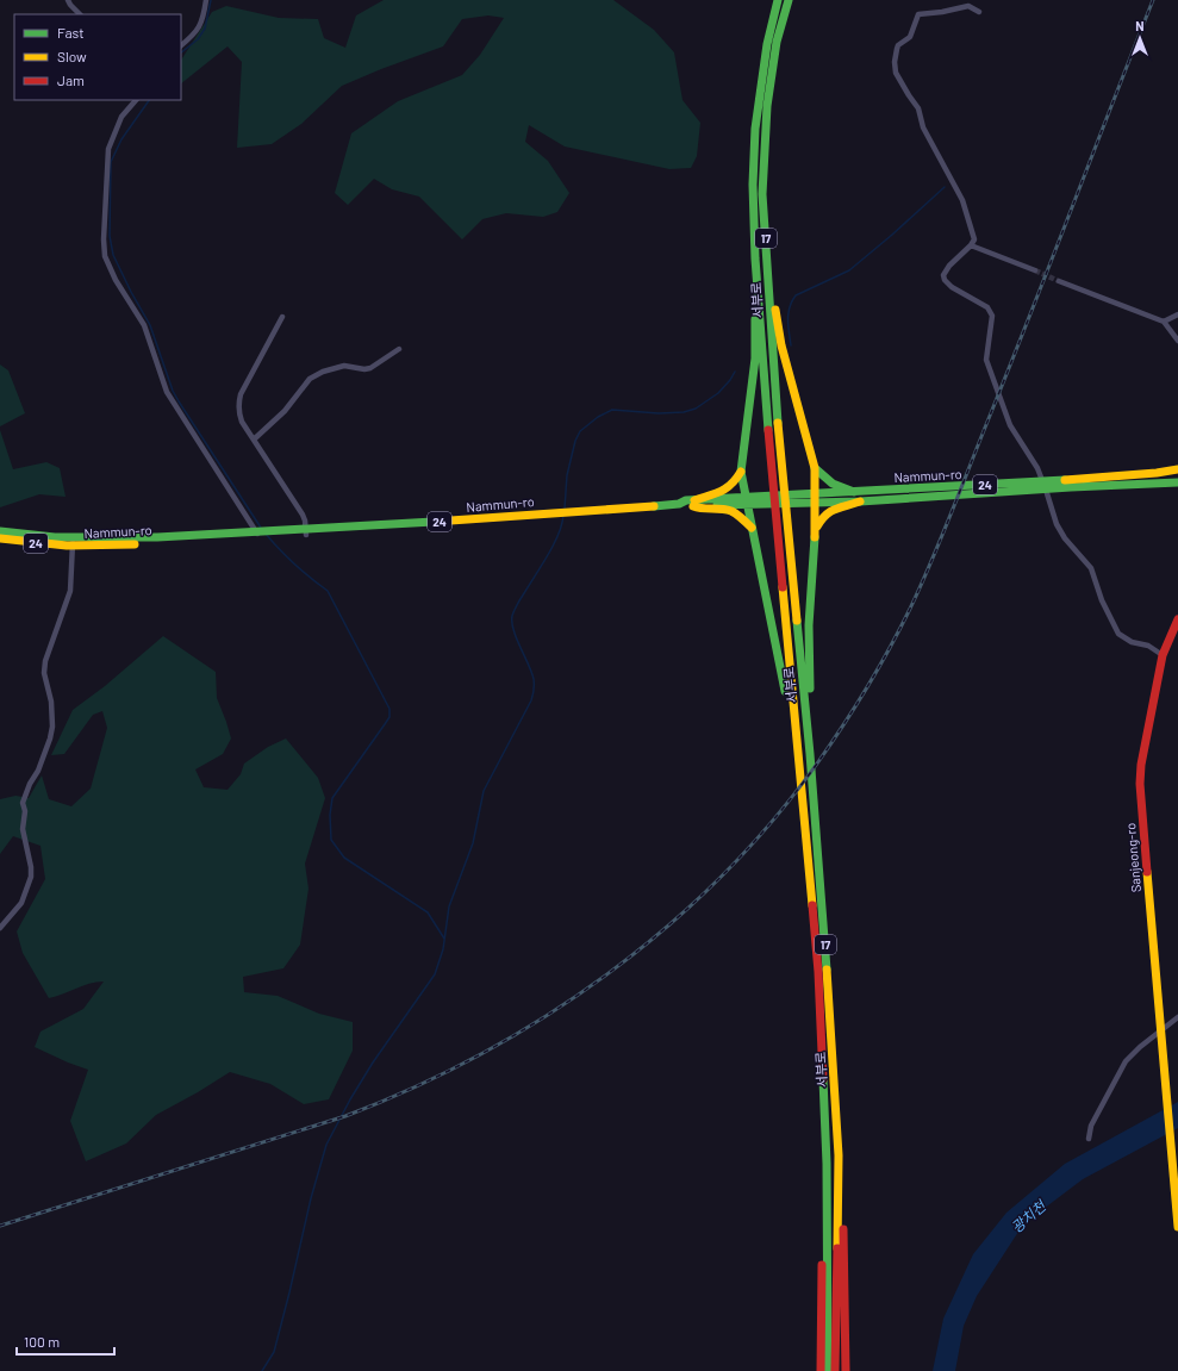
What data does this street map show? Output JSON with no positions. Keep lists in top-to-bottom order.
{
  "streets": {
    "main road": [
      "17",
      "서부로",
      "Nammun-ro",
      "24",
      "Sanjeong-ro"
    ]
  },
  "water": ["광치천"],
  "legend": ["Fast", "Slow", "Jam"],
  "scale_bar": "100 m",
  "north": "top"
}
